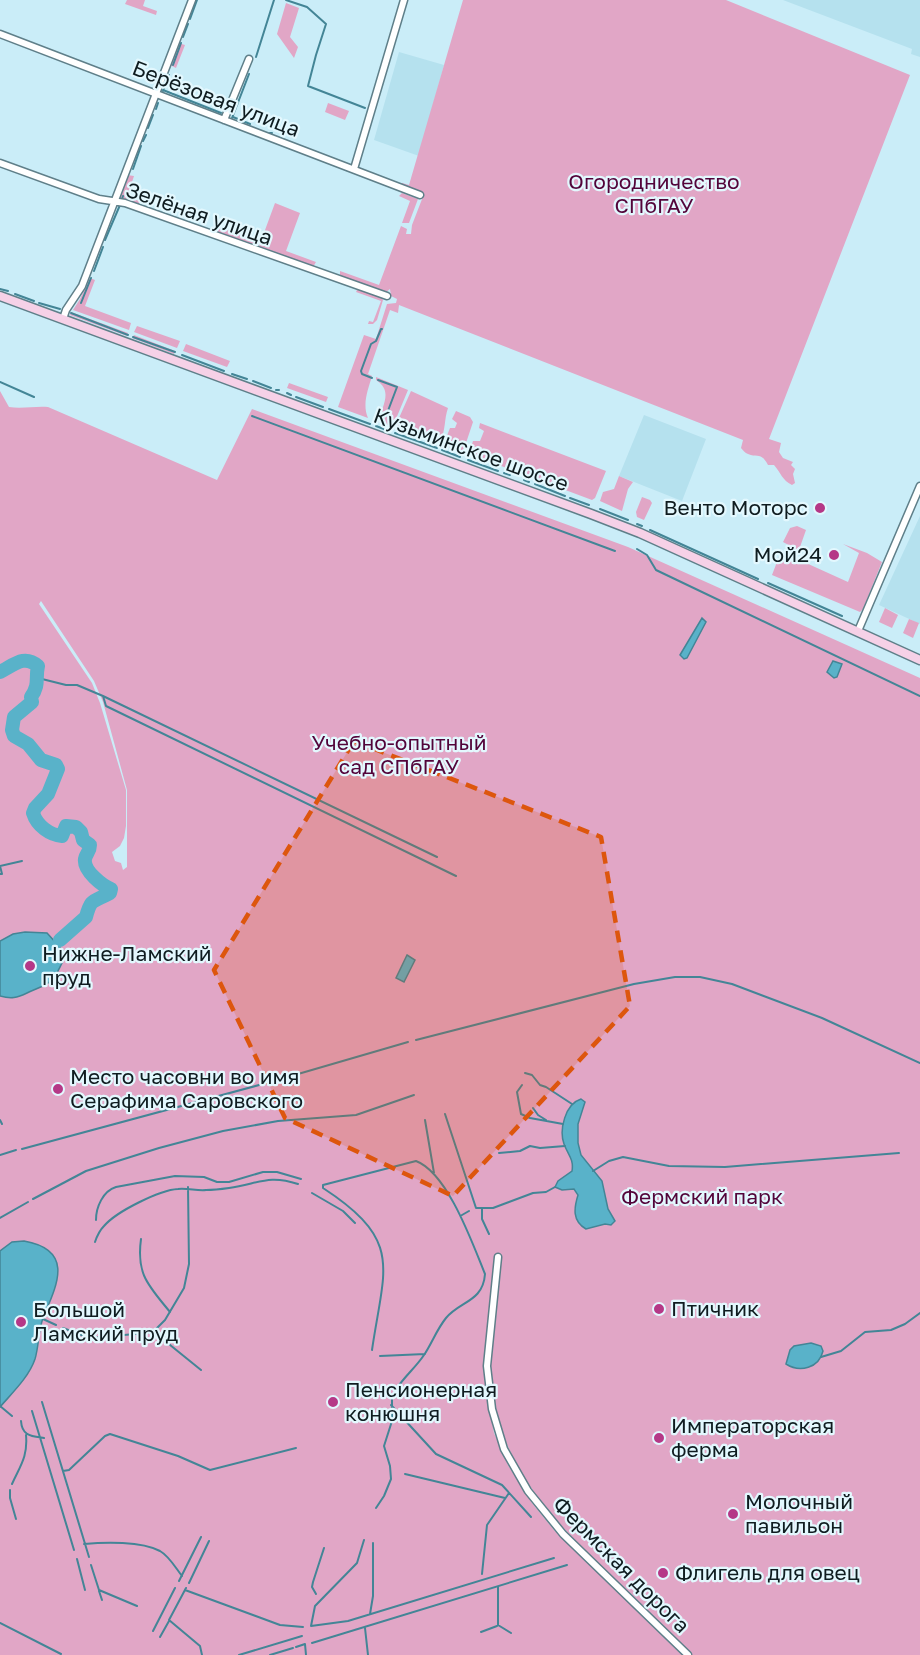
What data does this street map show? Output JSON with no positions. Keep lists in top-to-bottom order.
{
  "streets": {
    "main road": ["Кузьминское шоссе"],
    "street": ["Берёзовая улица", "Зелёная улица", "Фермская дорога"]
  },
  "parks": ["Огородничество СПбГАУ", "Учебно-опытный сад СПбГАУ", "Фермский парк"],
  "places": [
    "Венто Моторс",
    "Мой24",
    "Нижне-Ламский пруд",
    "Место часовни во имя Серафима Саровского",
    "Птичник",
    "Большой Ламский пруд",
    "Пенсионерная конюшня",
    "Императорская ферма",
    "Молочный павильон",
    "Флигель для овец"
  ]
}
